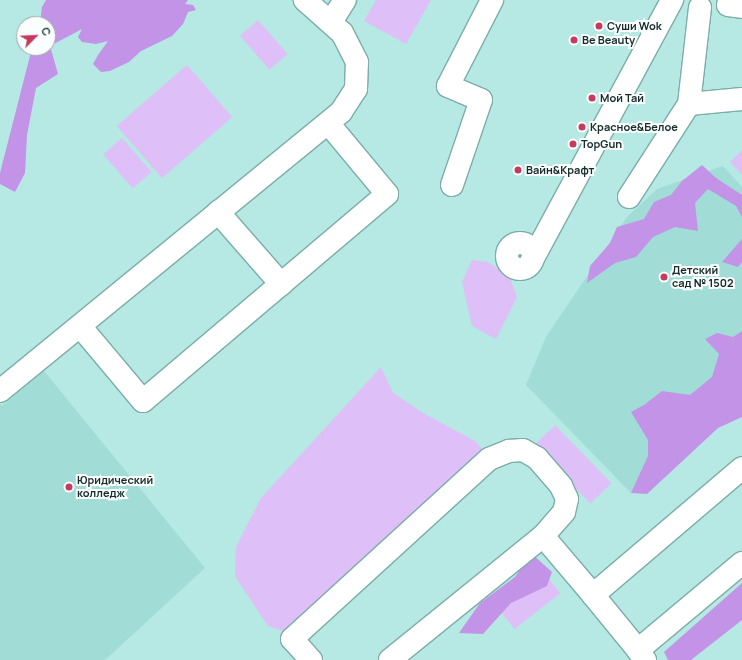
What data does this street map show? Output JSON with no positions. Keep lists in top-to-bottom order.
{
  "places": [
    "Суши Wok",
    "Be Beauty",
    "Мой Тай",
    "Красное&Белое",
    "TopGun",
    "Вайн&Крафт",
    "Детский сад № 1502",
    "Юридический колледж"
  ],
  "north": "top right"
}
